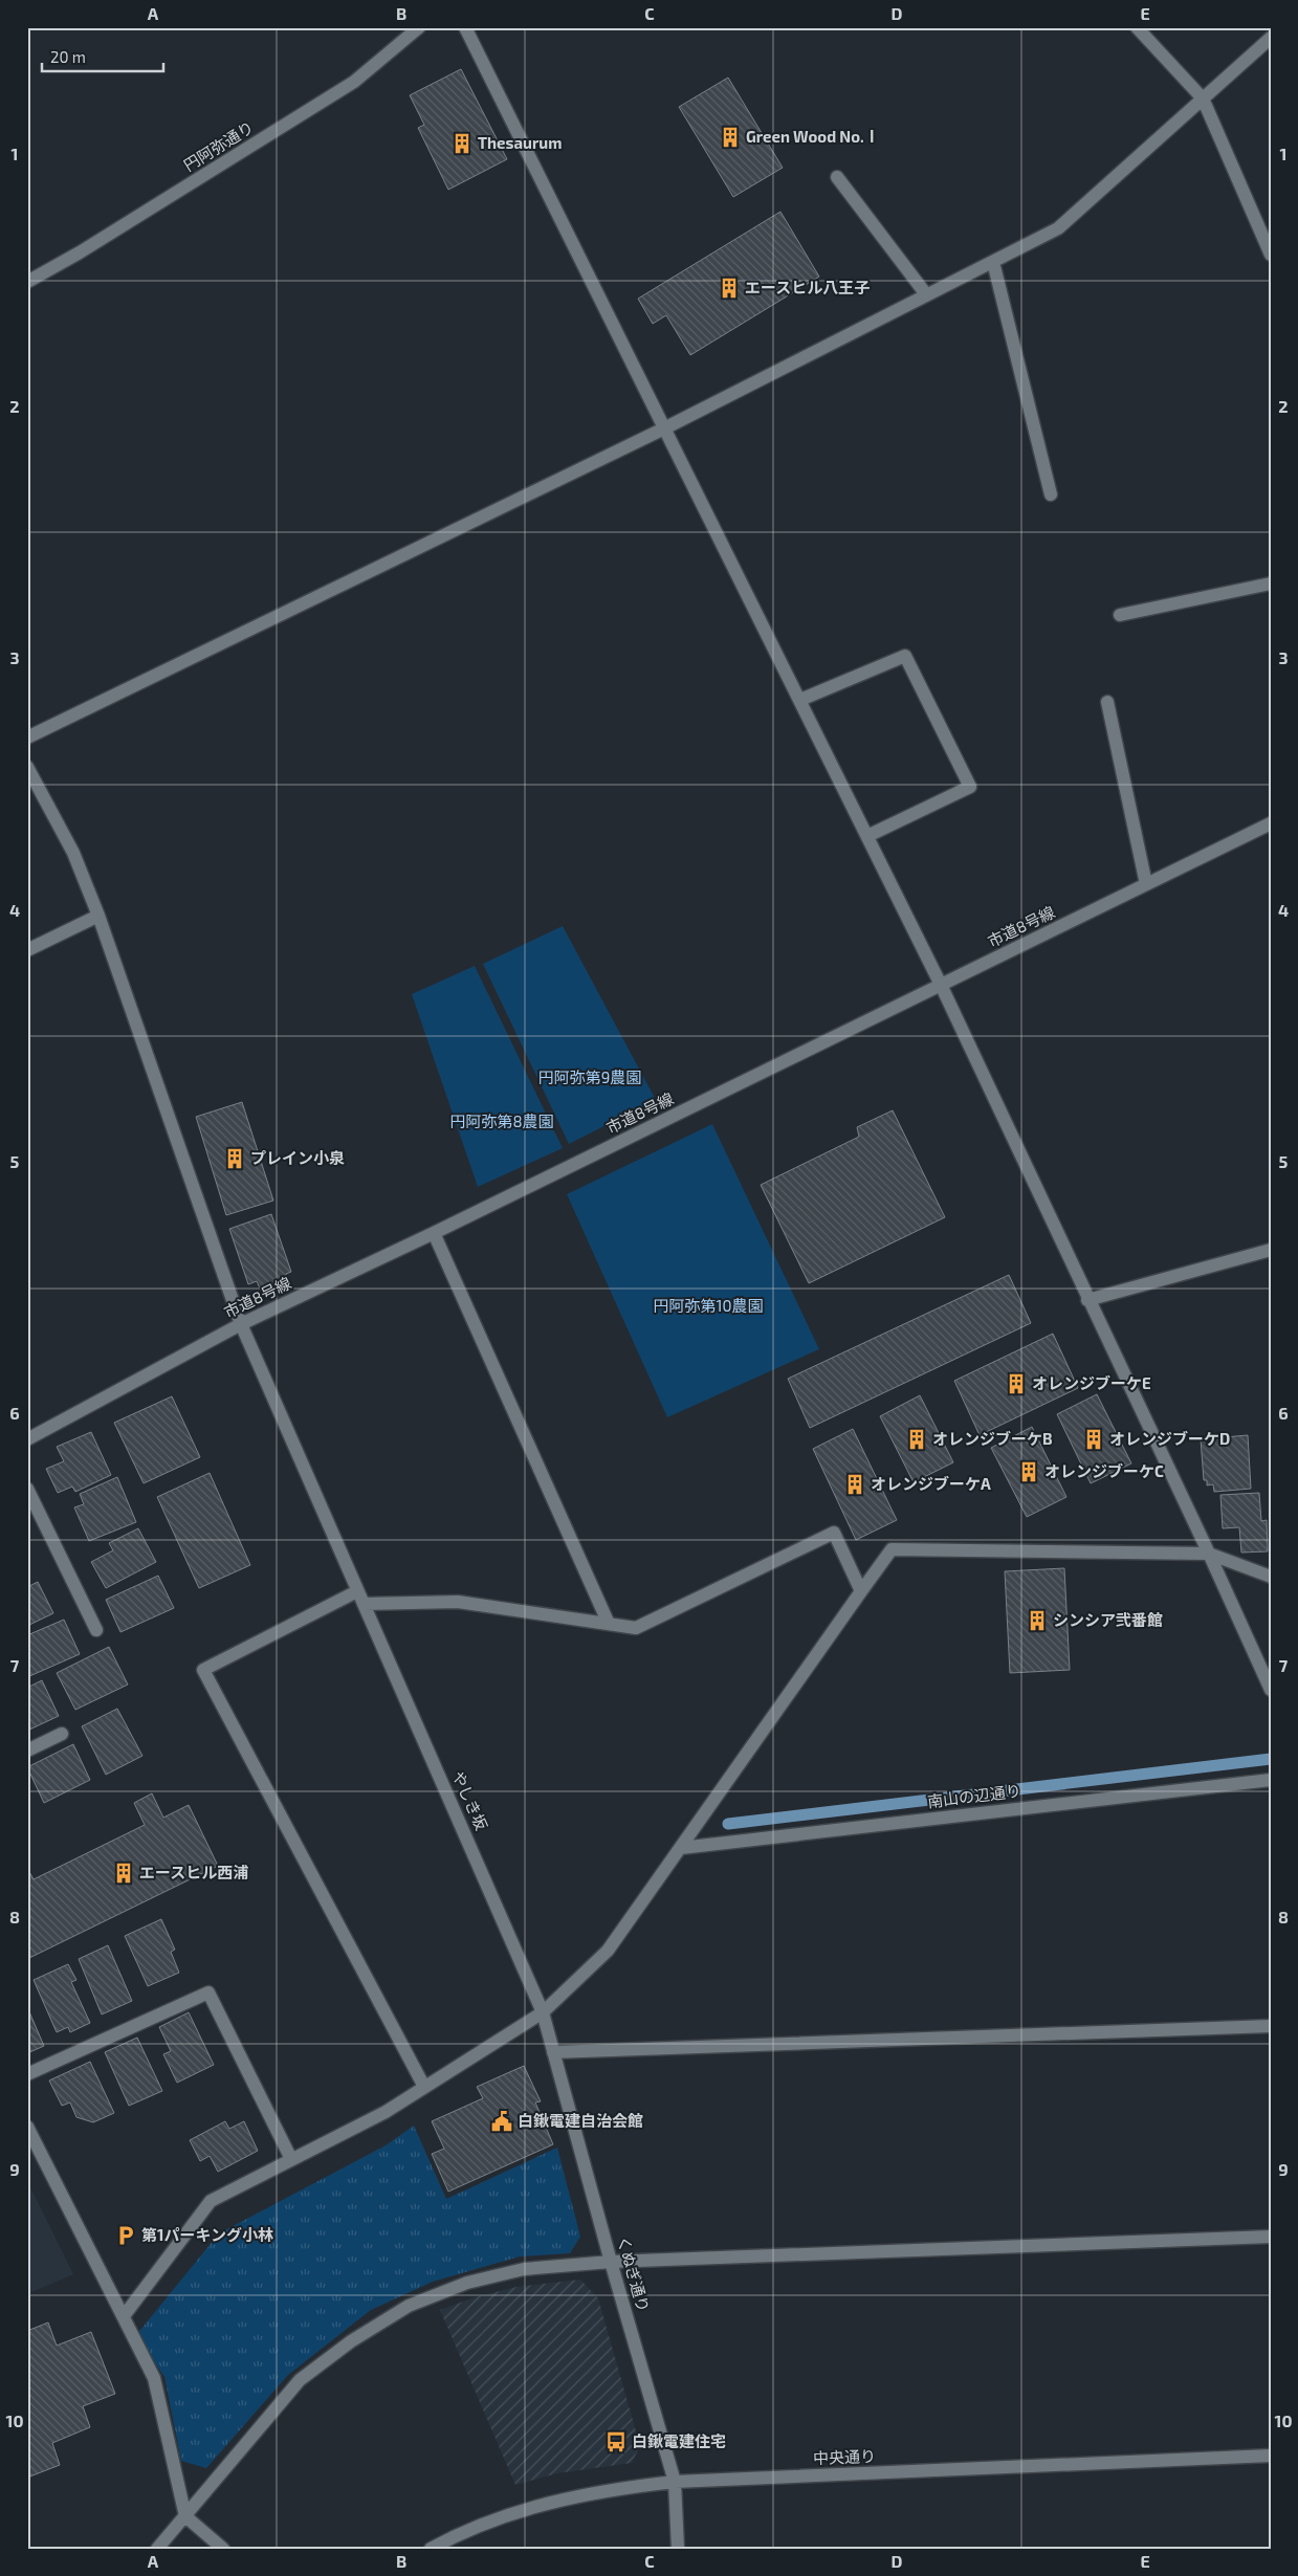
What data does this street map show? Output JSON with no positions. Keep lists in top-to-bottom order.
{
  "streets": {
    "street": [
      "円阿弥通り",
      "市道8号線",
      "南山の辺通り",
      "やしき坂",
      "くぬぎ通り",
      "中央通り"
    ]
  },
  "crossings": [
    ["市道8号線", "やしき坂"],
    ["やしき坂", "くぬぎ通り"],
    ["くぬぎ通り", "中央通り"]
  ],
  "parks": ["円阿弥第9農園", "円阿弥第8農園", "円阿弥第10農園"],
  "places": {
    "building": [
      "Green Wood No.Ⅰ",
      "Thesaurum",
      "エースヒル八王子",
      "プレイン小泉",
      "オレンジブーケE",
      "オレンジブーケB",
      "オレンジブーケD",
      "オレンジブーケC",
      "オレンジブーケA",
      "シンシア弐番館",
      "エースヒル西浦"
    ],
    "public building": ["白鍬電建自治会館"],
    "parking": ["第1パーキング小林"],
    "bus stop": ["白鍬電建住宅"]
  },
  "scale_bar": "20 m",
  "grid": {
    "columns": [
      "A",
      "B",
      "C",
      "D",
      "E"
    ],
    "rows": [
      "1",
      "2",
      "3",
      "4",
      "5",
      "6",
      "7",
      "8",
      "9",
      "10"
    ]
  }
}
